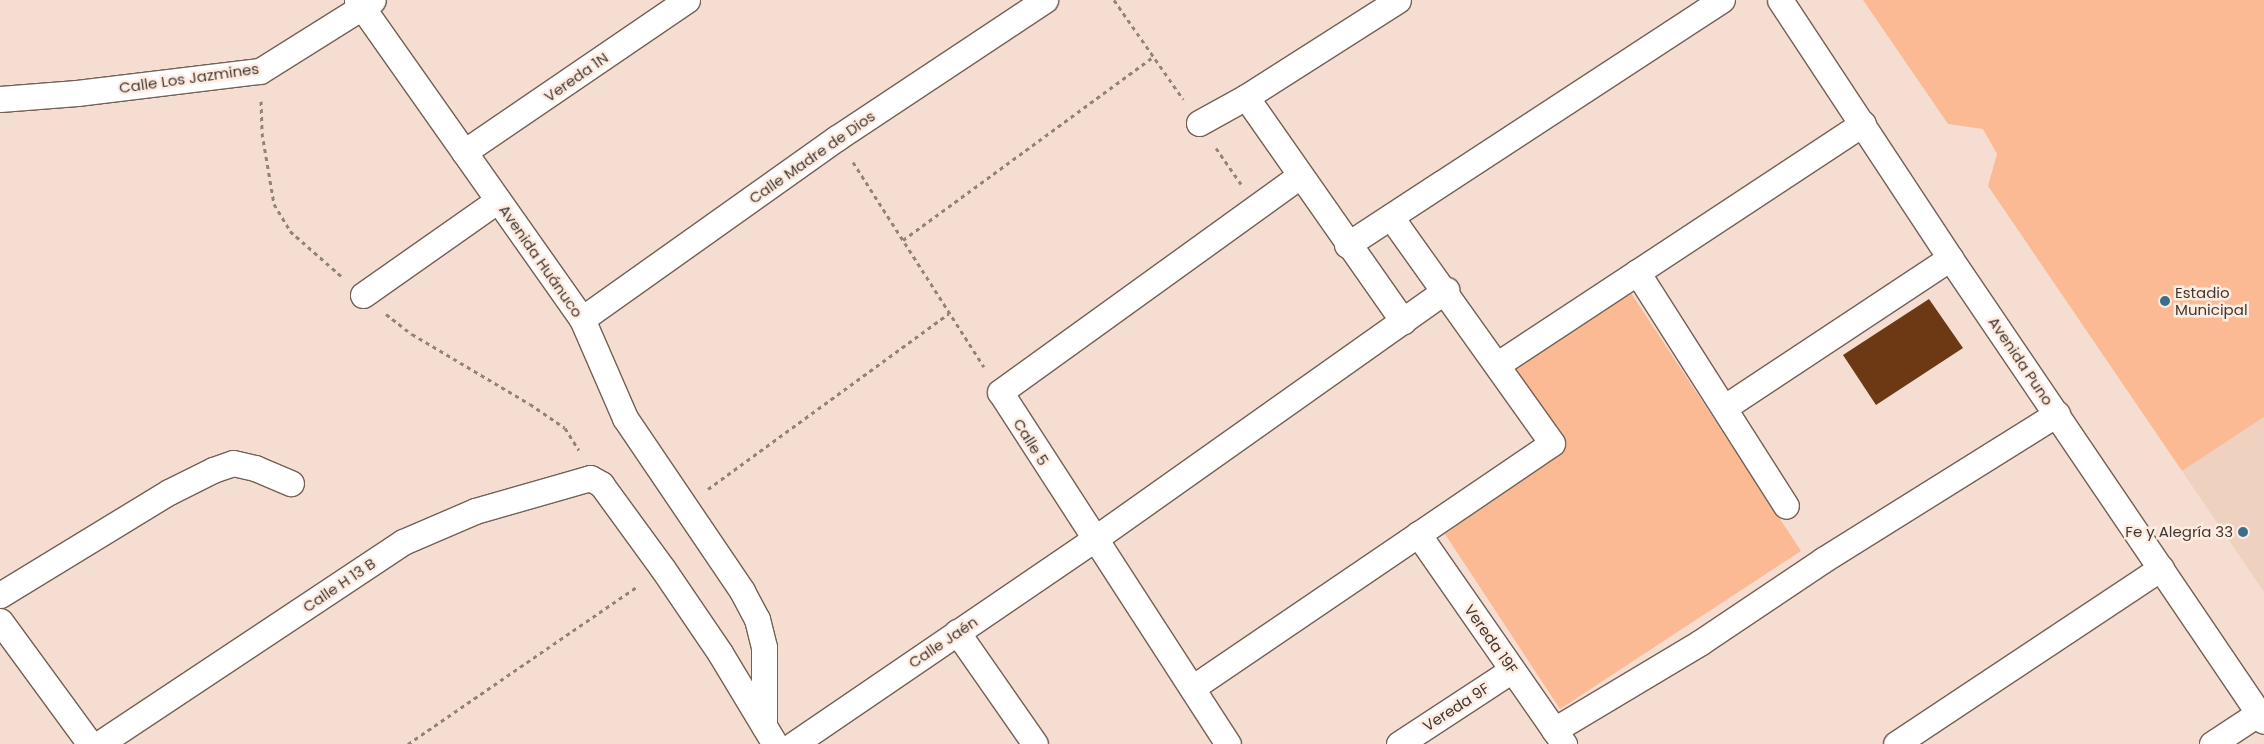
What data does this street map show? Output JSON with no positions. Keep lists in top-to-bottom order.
{
  "streets": {
    "street": [
      "Vereda 1N",
      "Calle Los Jazmines",
      "Calle Madre de Dios",
      "Avenida Huánuco",
      "Avenida Puno",
      "Calle 5",
      "Calle H 13 B",
      "Vereda 19F",
      "Calle Jaén",
      "Vereda 9F"
    ]
  },
  "crossings": [
    ["Vereda 1N", "Avenida Huánuco"],
    ["Calle Los Jazmines", "Avenida Huánuco"],
    ["Calle Madre de Dios", "Avenida Huánuco"],
    ["Calle 5", "Calle Jaén"],
    ["Vereda 19F", "Vereda 9F"]
  ],
  "places": ["Estadio Municipal", "Fe y Alegría 33"]
}
